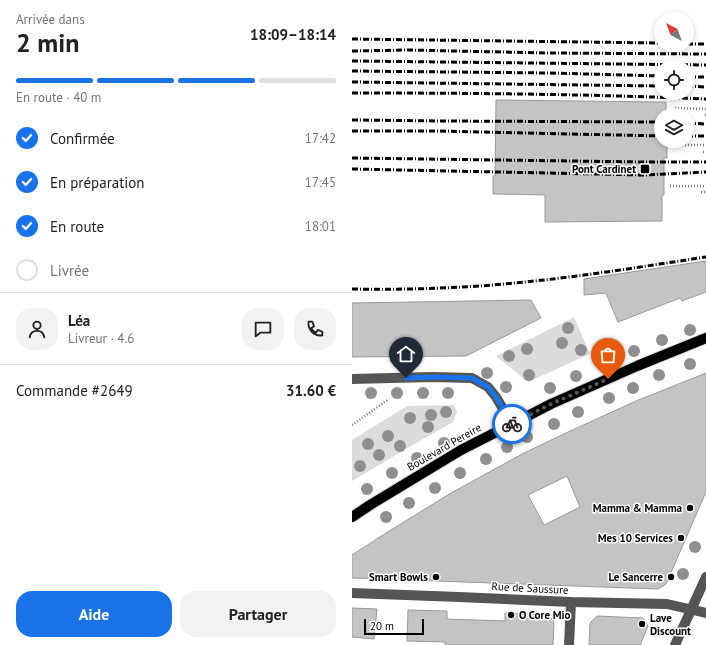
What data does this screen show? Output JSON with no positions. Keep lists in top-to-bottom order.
{
  "streets": {
    "main road": ["Boulevard Pereire"],
    "street": ["Rue de Saussure"]
  },
  "places": {
    "transit": ["Pont Cardinet"],
    "other": [
      "Mamma & Mamma",
      "Mes 10 Services",
      "Smart Bowls",
      "Le Sancerre",
      "O Core Mio",
      "Lave Discount"
    ]
  },
  "scale_bar": "20 m",
  "north": "top left",
  "page": {
    "heading": ["2 min", "Arrivée dans", "18:09–18:14"],
    "panel": [
      "Léa",
      "Livreur · 4.6",
      "Commande #2649",
      "31.60 €"
    ],
    "bar": "En route · 40 m",
    "list": [
      ["Confirmée", "17:42"],
      ["En préparation", "17:45"],
      ["En route", "18:01"],
      "Livrée"
    ],
    "buttons": ["Aide", "Partager"],
    "scale": "20 m"
  }
}
